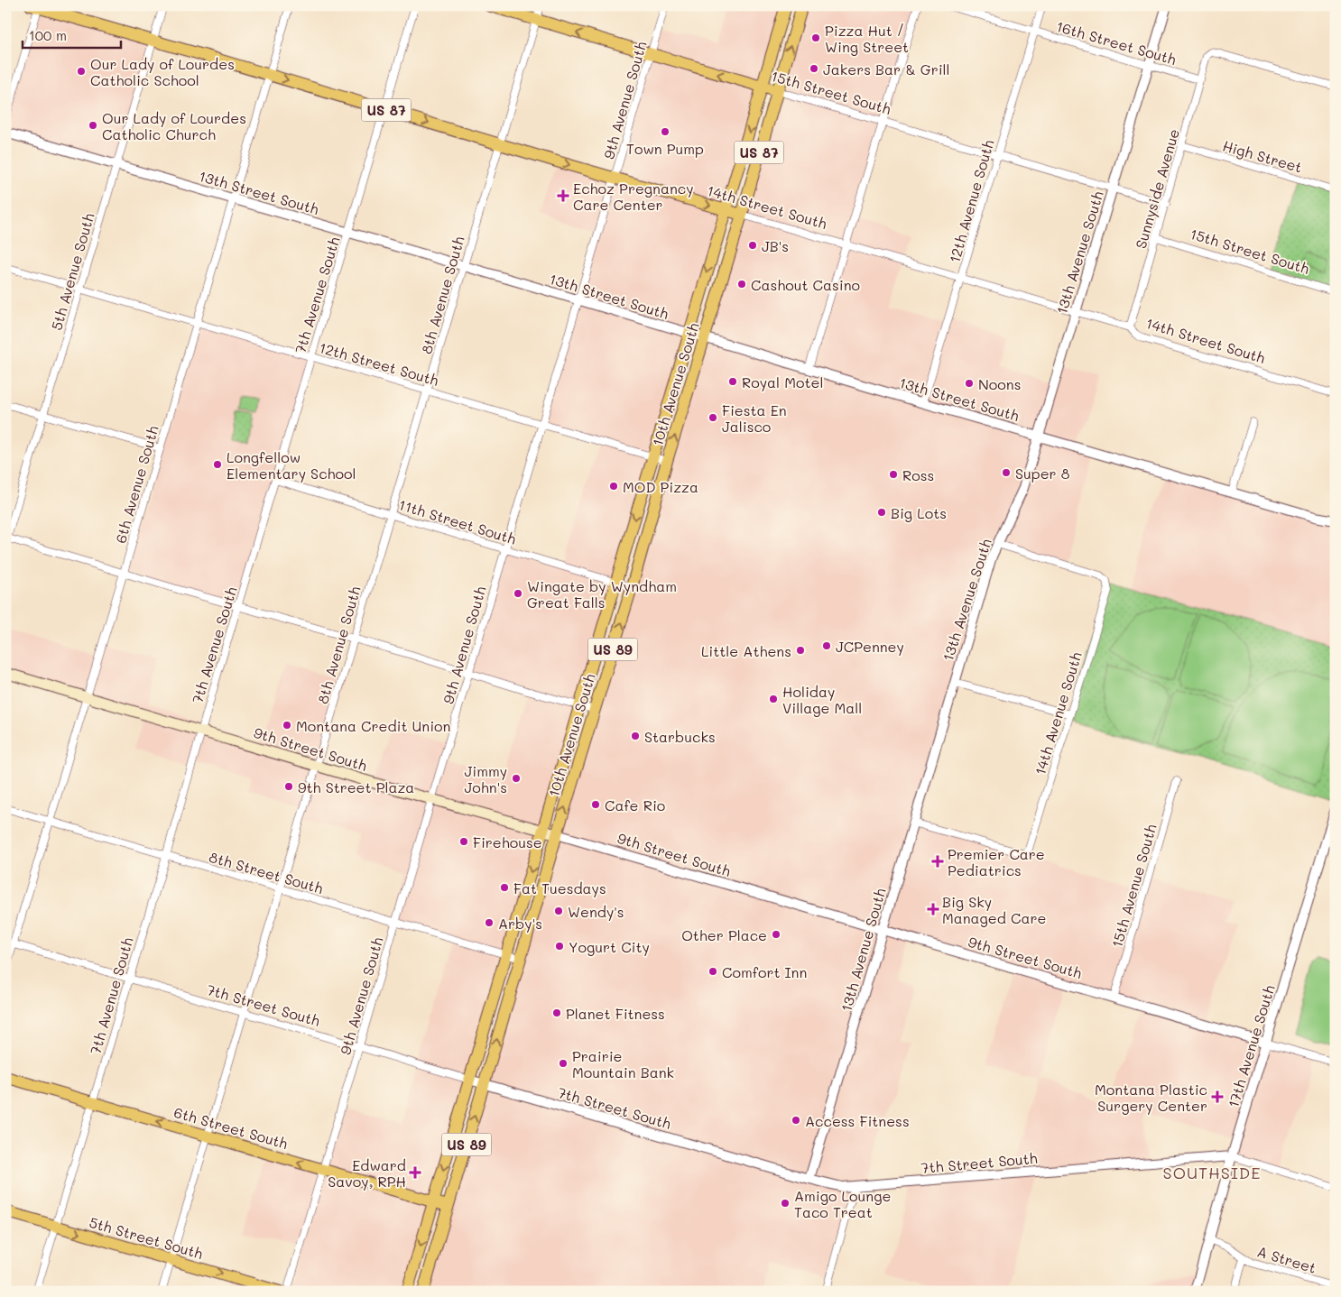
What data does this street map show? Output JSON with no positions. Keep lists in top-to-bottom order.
{
  "streets": {
    "main road": [
      "15th Street South",
      "US 87",
      "14th Street South",
      "10th Avenue South",
      "US 89",
      "9th Street South",
      "6th Street South",
      "5th Street South"
    ],
    "street": [
      "16th Street South",
      "9th Avenue South",
      "High Street",
      "Sunnyside Avenue",
      "13th Street South",
      "12th Avenue South",
      "13th Avenue South",
      "5th Avenue South",
      "7th Avenue South",
      "8th Avenue South",
      "12th Street South",
      "6th Avenue South",
      "11th Street South",
      "14th Avenue South",
      "8th Street South",
      "15th Avenue South",
      "7th Street South",
      "17th Avenue South",
      "A Street"
    ]
  },
  "crossings": [
    ["16th Street South", "Sunnyside Avenue"],
    ["16th Street South", "12th Avenue South"],
    ["16th Street South", "13th Avenue South"],
    ["15th Street South", "9th Avenue South"],
    ["15th Street South", "Sunnyside Avenue"],
    ["15th Street South", "12th Avenue South"],
    ["15th Street South", "13th Avenue South"],
    ["15th Street South", "8th Avenue South"],
    ["15th Street South", "10th Avenue South"],
    ["9th Avenue South", "13th Street South"],
    ["9th Avenue South", "14th Street South"],
    ["9th Avenue South", "12th Street South"],
    ["9th Avenue South", "11th Street South"],
    ["9th Avenue South", "9th Street South"],
    ["9th Avenue South", "8th Street South"],
    ["9th Avenue South", "7th Street South"],
    ["9th Avenue South", "6th Street South"],
    ["High Street", "Sunnyside Avenue"],
    ["Sunnyside Avenue", "14th Street South"],
    ["13th Street South", "12th Avenue South"],
    ["13th Street South", "13th Avenue South"],
    ["13th Street South", "5th Avenue South"],
    ["13th Street South", "7th Avenue South"],
    ["13th Street South", "8th Avenue South"],
    ["13th Street South", "10th Avenue South"],
    ["13th Street South", "6th Avenue South"],
    ["12th Avenue South", "14th Street South"],
    ["14th Street South", "13th Avenue South"],
    ["14th Street South", "5th Avenue South"],
    ["14th Street South", "7th Avenue South"],
    ["14th Street South", "8th Avenue South"],
    ["14th Street South", "10th Avenue South"],
    ["14th Street South", "6th Avenue South"],
    ["13th Avenue South", "14th Avenue South"],
    ["13th Avenue South", "9th Street South"],
    ["13th Avenue South", "7th Street South"],
    ["5th Avenue South", "12th Street South"],
    ["7th Avenue South", "12th Street South"],
    ["7th Avenue South", "11th Street South"],
    ["7th Avenue South", "9th Street South"],
    ["7th Avenue South", "8th Street South"],
    ["7th Avenue South", "7th Street South"],
    ["7th Avenue South", "6th Street South"],
    ["7th Avenue South", "5th Street South"],
    ["8th Avenue South", "12th Street South"],
    ["8th Avenue South", "11th Street South"],
    ["8th Avenue South", "9th Street South"],
    ["8th Avenue South", "8th Street South"],
    ["8th Avenue South", "7th Street South"],
    ["8th Avenue South", "6th Street South"],
    ["8th Avenue South", "5th Street South"],
    ["12th Street South", "10th Avenue South"],
    ["12th Street South", "6th Avenue South"],
    ["10th Avenue South", "11th Street South"],
    ["10th Avenue South", "9th Street South"],
    ["10th Avenue South", "8th Street South"],
    ["10th Avenue South", "7th Street South"],
    ["10th Avenue South", "6th Street South"],
    ["6th Avenue South", "9th Street South"],
    ["6th Avenue South", "8th Street South"],
    ["6th Avenue South", "7th Street South"],
    ["9th Street South", "15th Avenue South"],
    ["9th Street South", "17th Avenue South"],
    ["7th Street South", "17th Avenue South"],
    ["17th Avenue South", "A Street"]
  ],
  "one_way": ["14th Street South", "6th Street South", "5th Street South"],
  "districts": ["SOUTHSIDE"],
  "places": {
    "other": [
      "Pizza Hut / Wing Street",
      "Jakers Bar & Grill",
      "Our Lady of Lourdes Catholic School",
      "Our Lady of Lourdes Catholic Church",
      "Town Pump",
      "JB's",
      "Cashout Casino",
      "Royal Motel",
      "Noons",
      "Fiesta En Jalisco",
      "Longfellow Elementary School",
      "Super 8",
      "Ross",
      "MOD Pizza",
      "Big Lots",
      "Wingate by Wyndham Great Falls",
      "JCPenney",
      "Little Athens",
      "Holiday Village Mall",
      "Montana Credit Union",
      "Starbucks",
      "Jimmy John's",
      "9th Street Plaza",
      "Cafe Rio",
      "Firehouse",
      "Fat Tuesdays",
      "Wendy's",
      "Arby's",
      "Other Place",
      "Yogurt City",
      "Comfort Inn",
      "Planet Fitness",
      "Prairie Mountain Bank",
      "Access Fitness",
      "Amigo Lounge Taco Treat"
    ],
    "health": [
      "Echoz Pregnancy Care Center",
      "Premier Care Pediatrics",
      "Big Sky Managed Care",
      "Montana Plastic Surgery Center",
      "Edward Savoy, RPH"
    ]
  },
  "scale_bar": "100 m"
}
